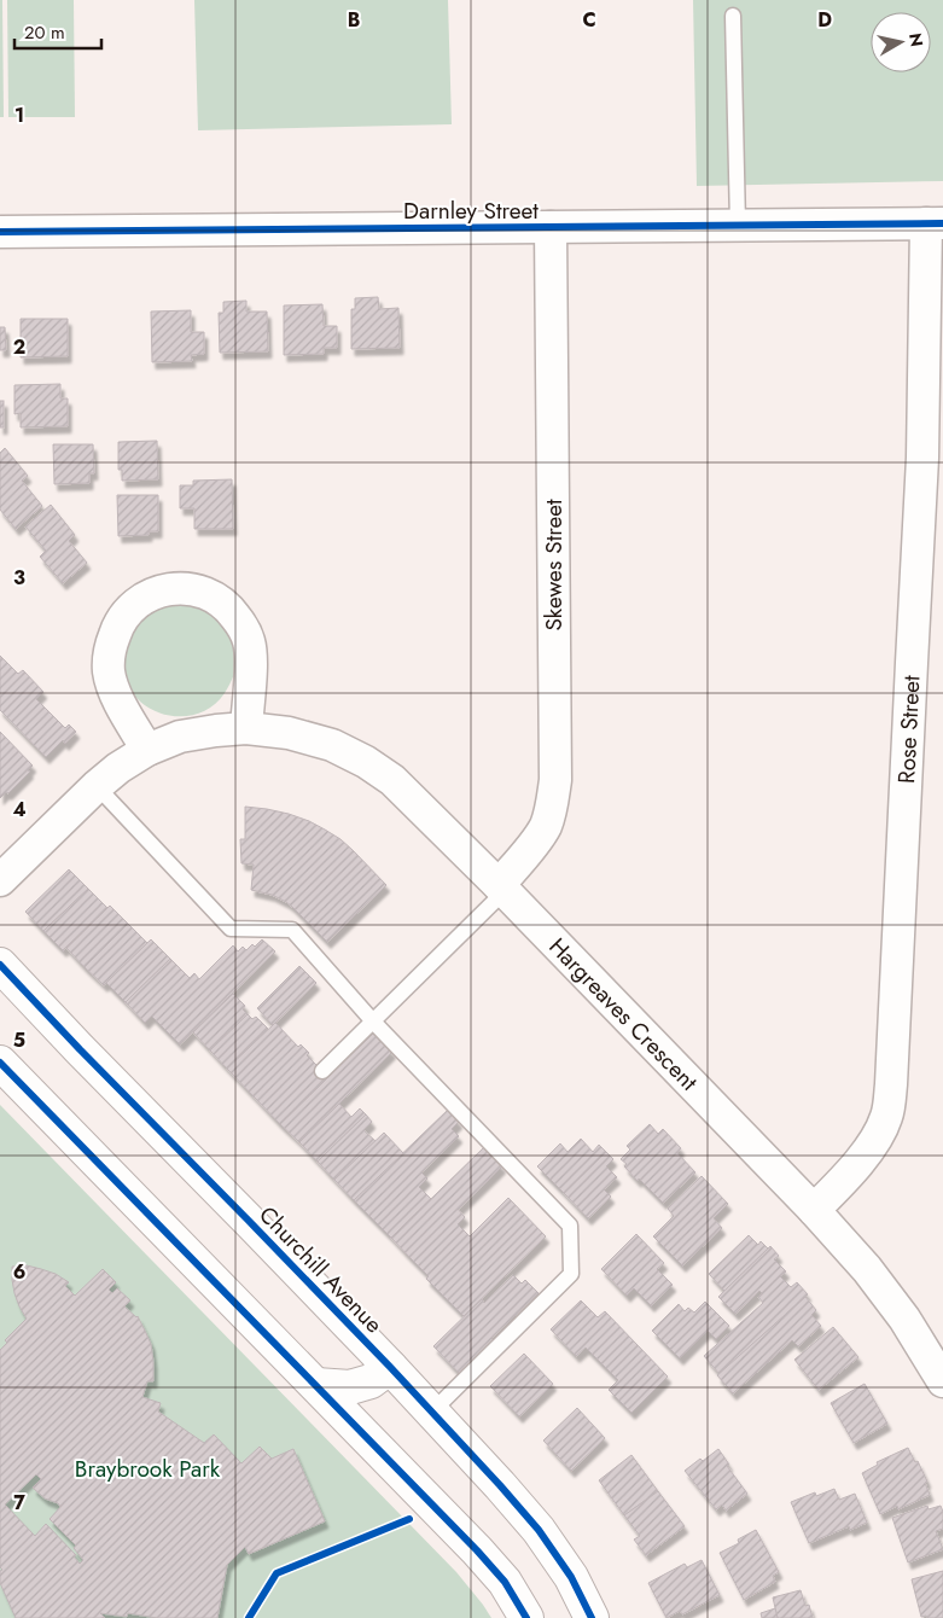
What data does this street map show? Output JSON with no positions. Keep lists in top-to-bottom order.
{
  "streets": {
    "main road": ["Churchill Avenue"],
    "street": [
      "Darnley Street",
      "Skewes Street",
      "Rose Street",
      "Hargreaves Crescent"
    ]
  },
  "crossings": [
    ["Darnley Street", "Skewes Street"],
    ["Darnley Street", "Rose Street"],
    ["Skewes Street", "Hargreaves Crescent"],
    ["Rose Street", "Hargreaves Crescent"]
  ],
  "parks": ["Braybrook Park"],
  "scale_bar": "20 m",
  "north": "right",
  "grid": {
    "columns": ["B", "C", "D"],
    "rows": [
      "1",
      "2",
      "3",
      "4",
      "5",
      "6",
      "7"
    ]
  }
}
